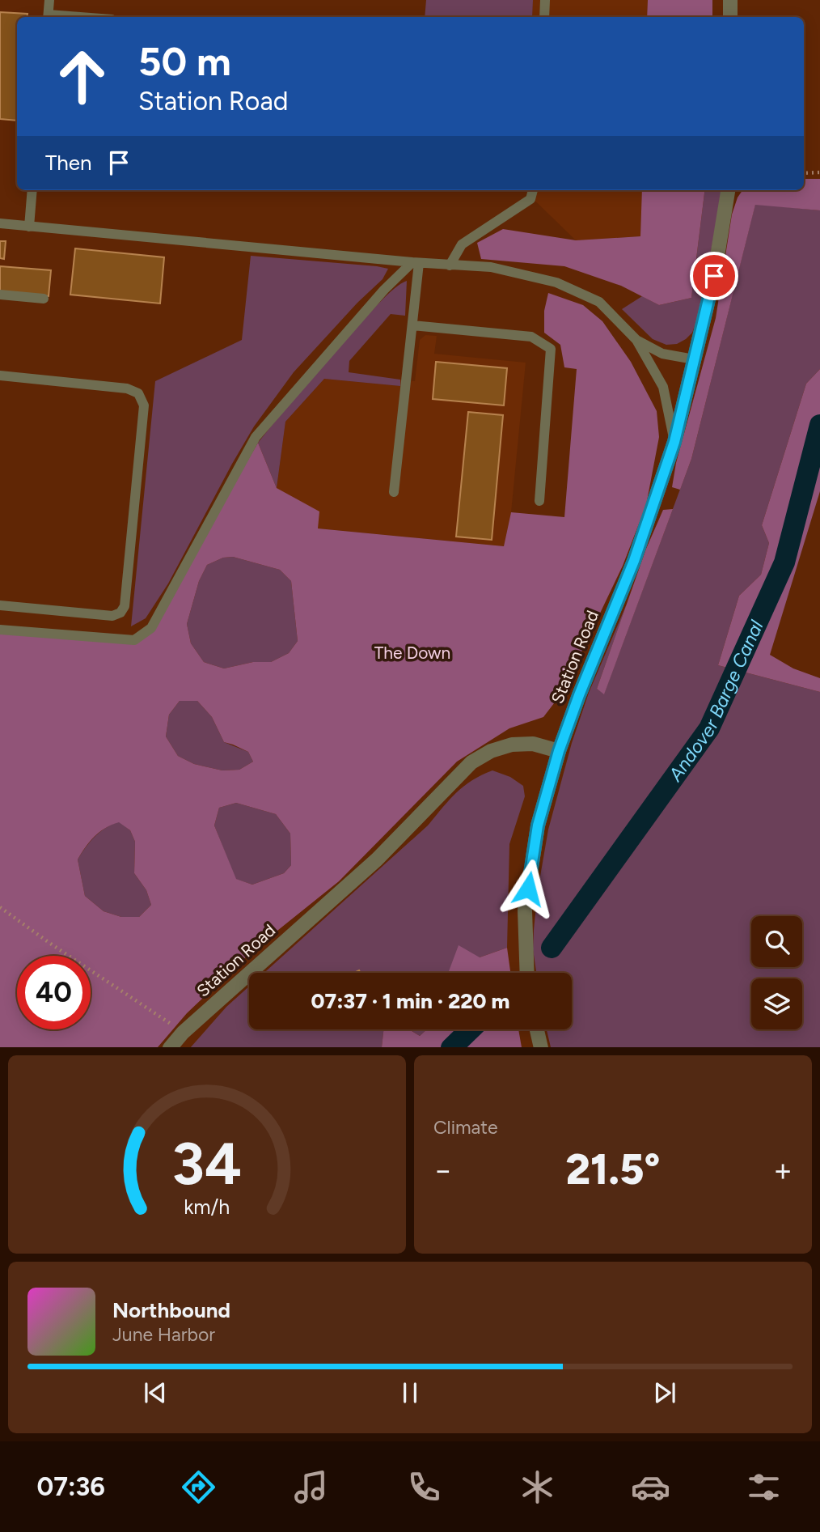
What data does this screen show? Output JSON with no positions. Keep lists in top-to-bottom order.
{
  "streets": {
    "street": ["Station Road"]
  },
  "water": ["Andover Barge Canal"],
  "parks": ["The Down"],
  "page": {
    "turn": ["50 m", "Station Road"],
    "then": "Then",
    "limit": "40",
    "trip": "07:37 · 1 min · 220 m",
    "tile": "Climate",
    "heat": ["−", "21.5°", "+"],
    "song": ["Northbound", "June Harbor"],
    "tabs": "07:36",
    "gauge": ["34", "km/h"]
  }
}
